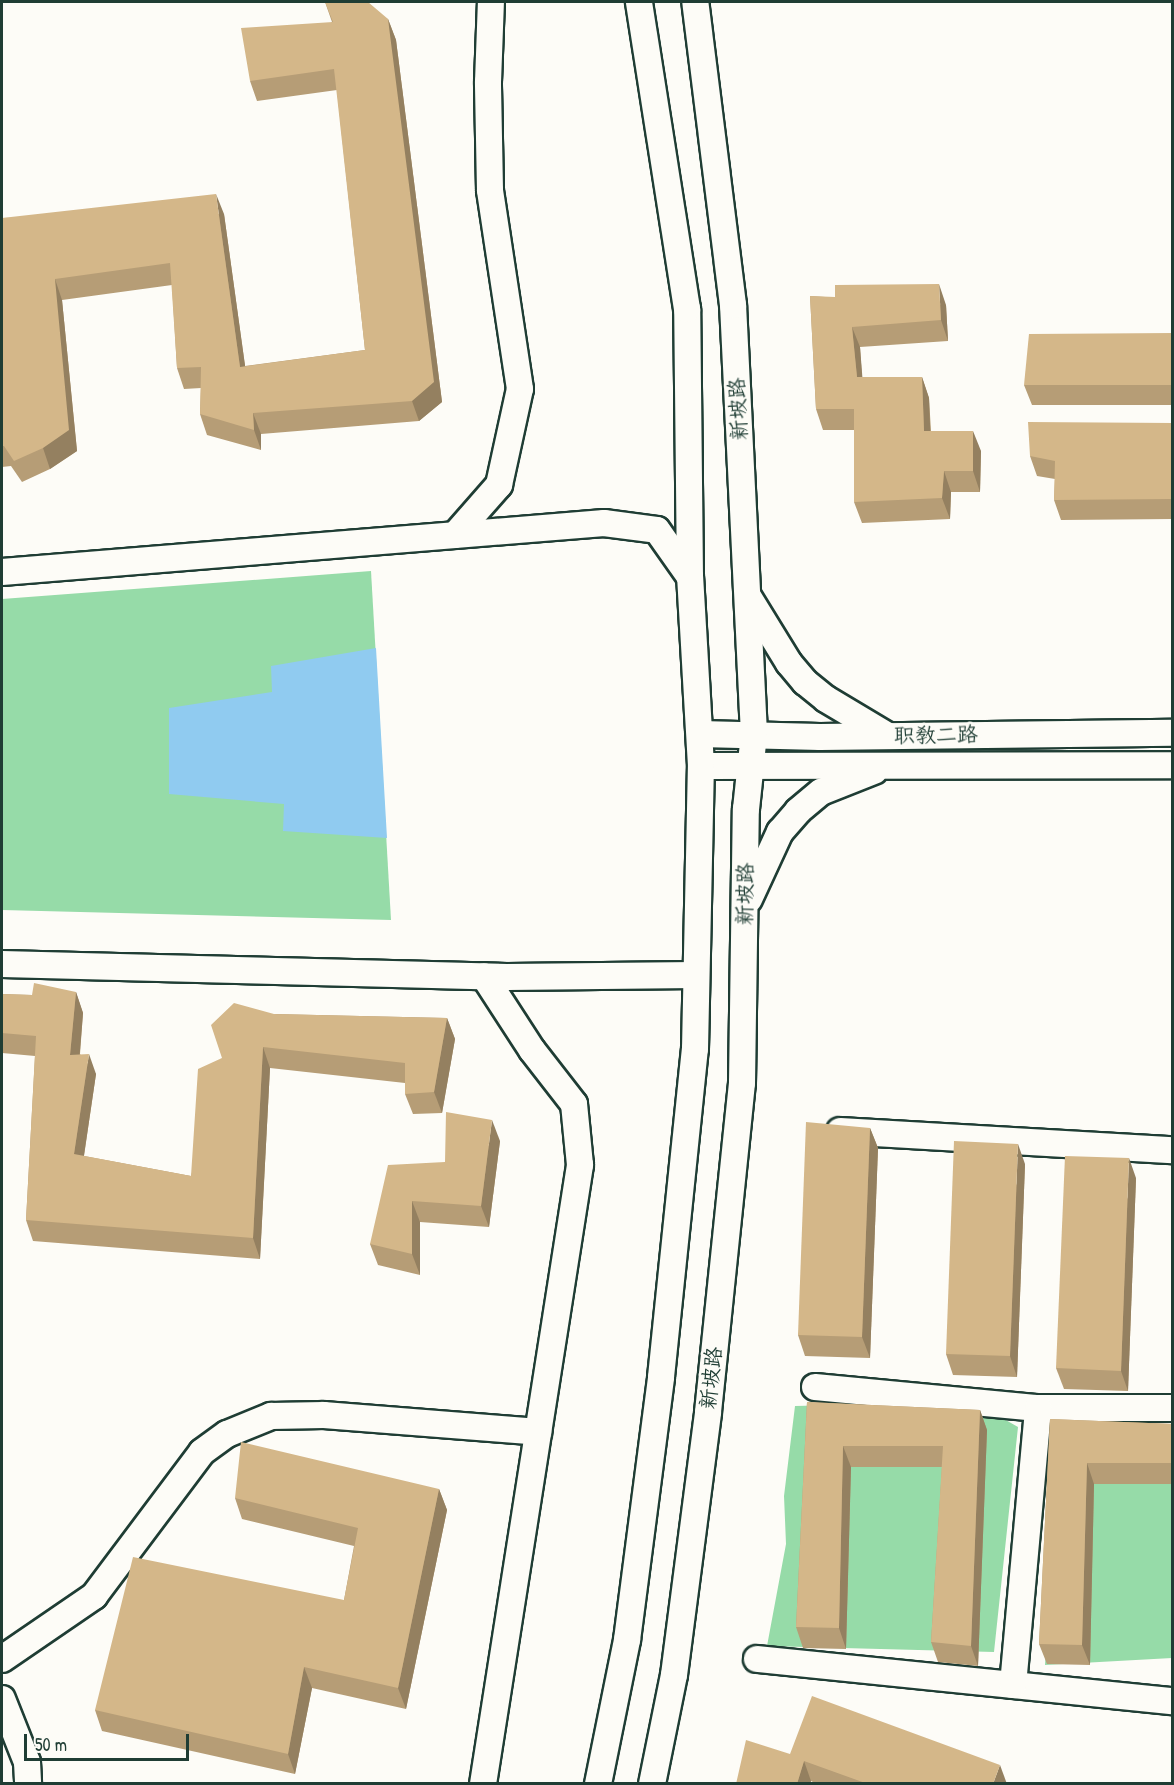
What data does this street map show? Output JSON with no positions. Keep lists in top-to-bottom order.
{
  "streets": {
    "street": ["新坡路", "职教二路"]
  },
  "crossings": [
    ["新坡路", "职教二路"]
  ],
  "scale_bar": "50 m"
}
